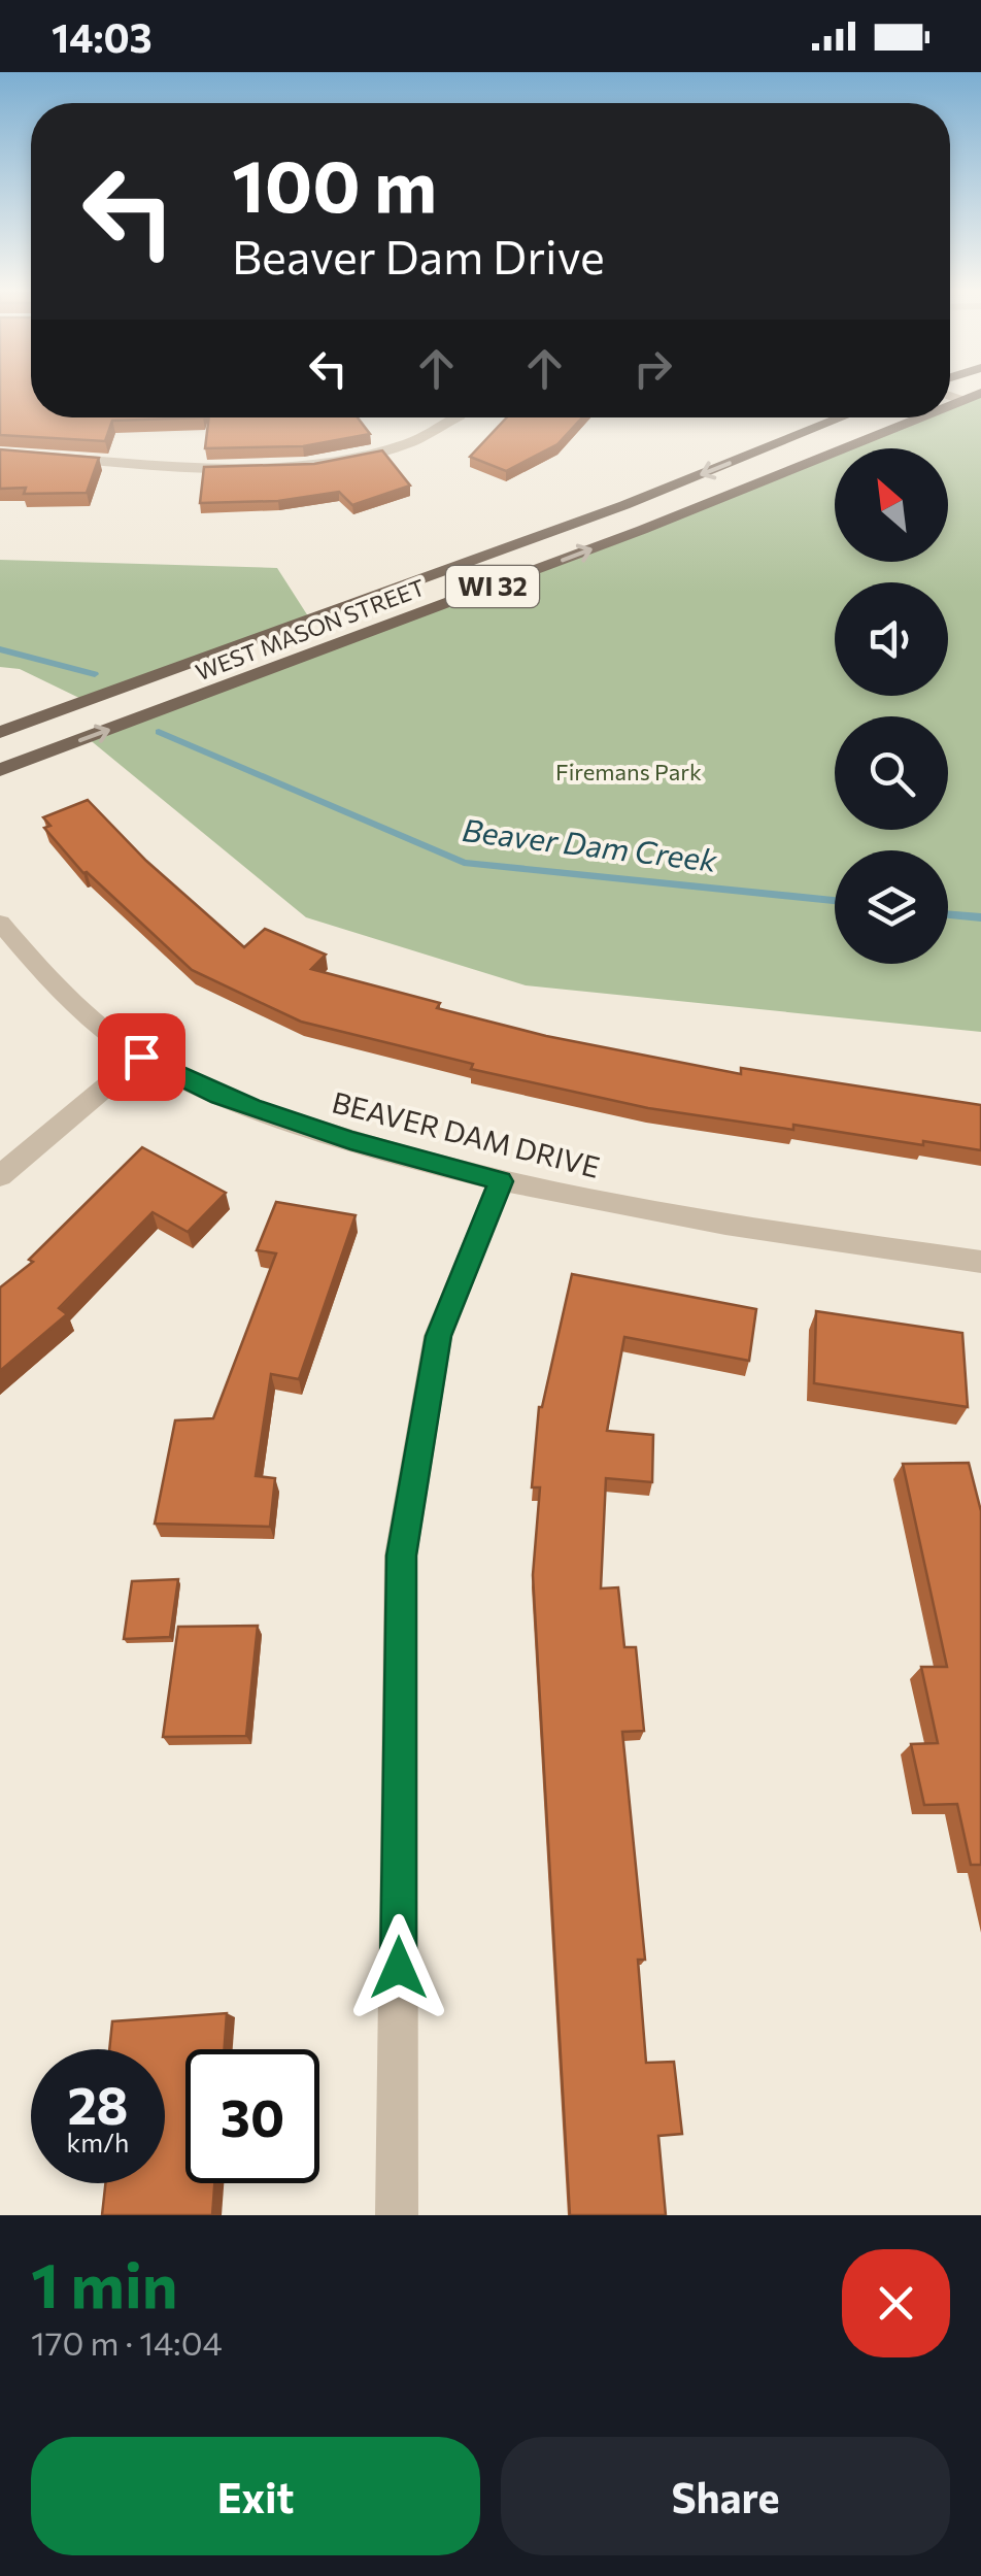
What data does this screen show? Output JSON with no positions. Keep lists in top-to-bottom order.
{
  "streets": {
    "main road": ["WI 32", "WEST MASON STREET"],
    "street": ["BEAVER DAM DRIVE"]
  },
  "water": ["Beaver Dam Creek"],
  "parks": ["Firemans Park"],
  "north": "top left",
  "page": {
    "status": "14:03",
    "turn": ["100 m", "Beaver Dam Drive"],
    "speed": "28 km/h",
    "limit": "30",
    "heading": ["1 min", "170 m · 14:04"],
    "buttons": ["Exit", "Share"]
  }
}
